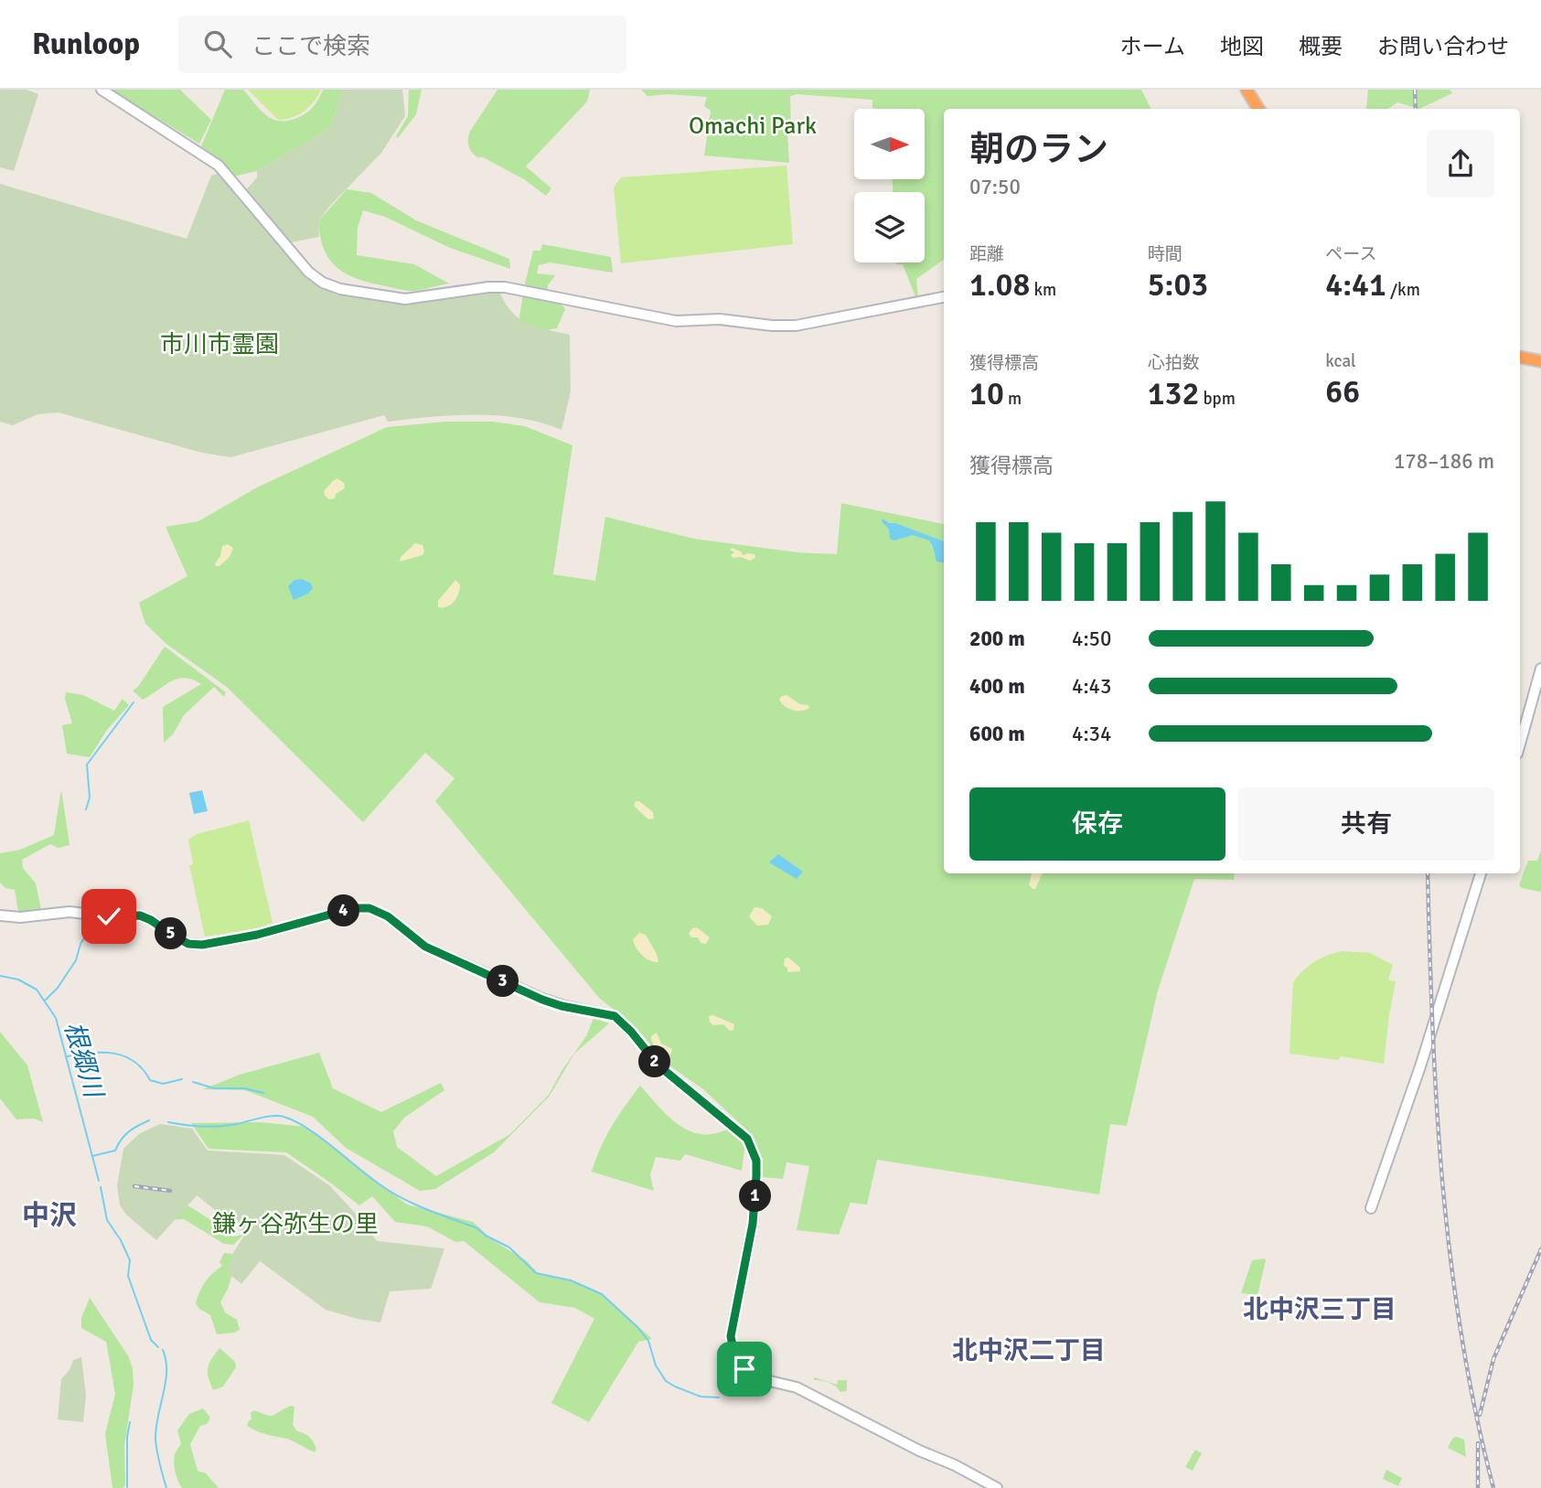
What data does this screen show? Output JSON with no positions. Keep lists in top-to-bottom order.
{
  "districts": ["中沢", "北中沢三丁目", "北中沢二丁目"],
  "water": ["根郷川"],
  "parks": ["Omachi Park", "市川市霊園", "鎌ヶ谷弥生の里"],
  "north": "right",
  "page": {
    "header": "Runloop",
    "search": "ここで検索",
    "nav": [
      "ホーム",
      "地図",
      "概要",
      "お問い合わせ"
    ],
    "heading": ["朝のラン", "07:50"],
    "stats": [
      ["距離", "1.08 km"],
      ["時間", "5:03"],
      ["ペース", "4:41 /km"],
      ["獲得標高", "10 m"],
      ["心拍数", "132 bpm"],
      ["kcal", "66"]
    ],
    "chart": ["獲得標高", "178–186 m"],
    "list": [
      {
        "name": "200 m",
        "note": "4:50"
      },
      {
        "name": "400 m",
        "note": "4:43"
      },
      {
        "name": "600 m",
        "note": "4:34"
      }
    ],
    "buttons": ["保存", "共有"],
    "pins": [
      "4",
      "5",
      "3",
      "2",
      "1"
    ]
  }
}
